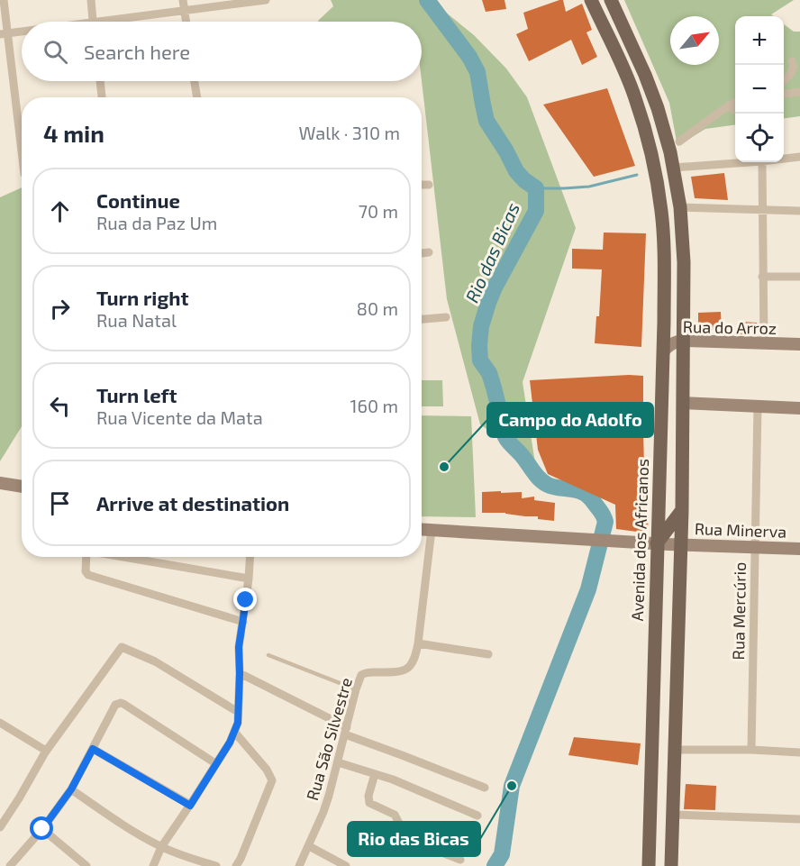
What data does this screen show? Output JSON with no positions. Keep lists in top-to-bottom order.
{
  "streets": {
    "main road": ["Avenida dos Africanos"],
    "street": [
      "Rua do Arroz",
      "Rua Minerva",
      "Rua Mercúrio",
      "Rua São Silvestre"
    ]
  },
  "crossings": [
    ["Rua do Arroz", "Avenida dos Africanos"],
    ["Rua Minerva", "Avenida dos Africanos"],
    ["Rua Minerva", "Rua Mercúrio"],
    ["Rua Minerva", "Rua São Silvestre"]
  ],
  "water": ["Rio das Bicas"],
  "places": ["Campo do Adolfo", "Rio das Bicas"],
  "north": "top right",
  "page": {
    "map_buttons": ["+", "−"],
    "search": "Search here",
    "heading": ["4 min", "Walk · 310 m"],
    "list": [
      ["Continue", "Rua da Paz Um", "70 m"],
      ["Turn right", "Rua Natal", "80 m"],
      ["Turn left", "Rua Vicente da Mata", "160 m"],
      "Arrive at destination"
    ]
  }
}
